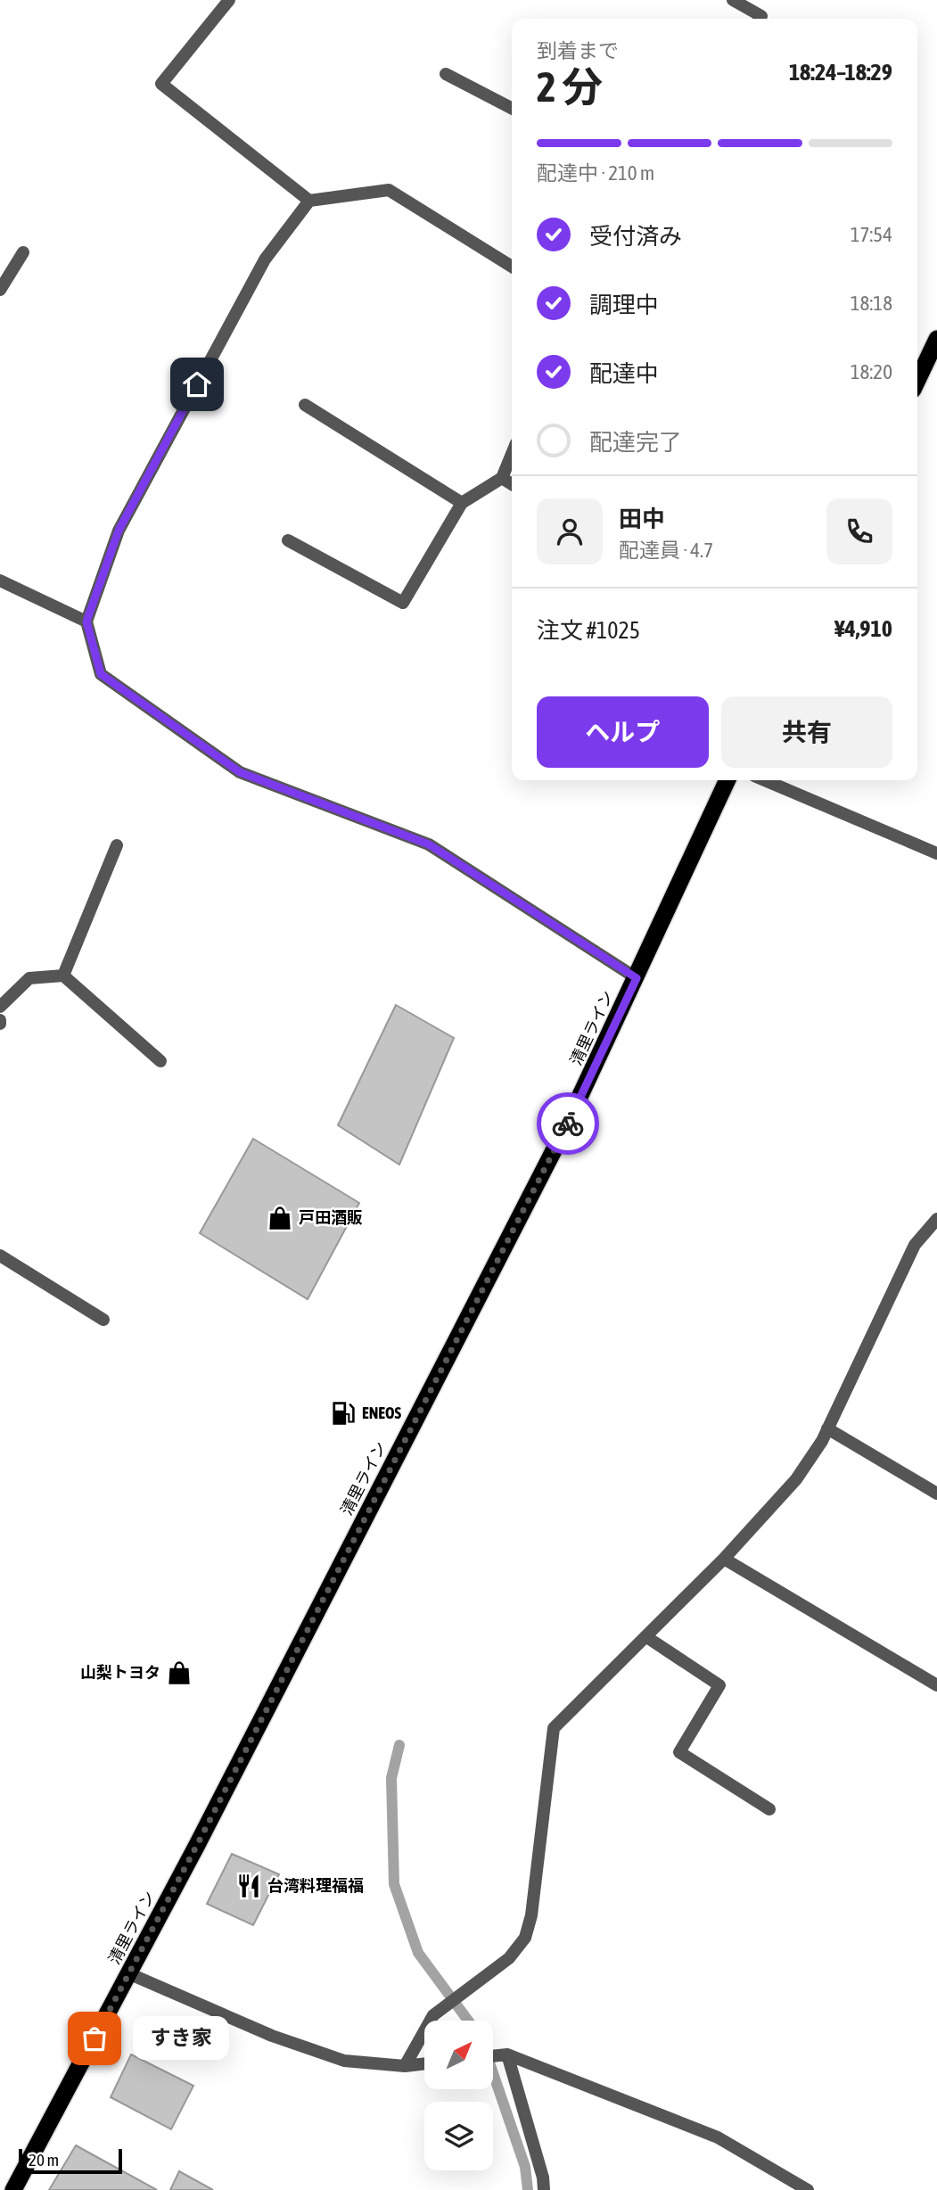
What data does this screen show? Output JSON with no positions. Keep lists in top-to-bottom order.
{
  "streets": {
    "highway": ["清里ライン"]
  },
  "places": {
    "shop": ["戸田酒販", "山梨トヨタ"],
    "fuel station": ["ENEOS"],
    "restaurant": ["台湾料理福福"],
    "other": ["すき家"]
  },
  "scale_bar": "20 m",
  "north": "top right",
  "page": {
    "heading": ["2 分", "到着まで", "18:24–18:29"],
    "panel": [
      "田中",
      "配達員 · 4.7",
      "注文 #1025",
      "¥4,910"
    ],
    "bar": "配達中 · 210 m",
    "list": [
      ["受付済み", "17:54"],
      ["調理中", "18:18"],
      ["配達中", "18:20"],
      "配達完了"
    ],
    "buttons": ["ヘルプ", "共有"],
    "bubble": "すき家",
    "scale": "20 m"
  }
}
